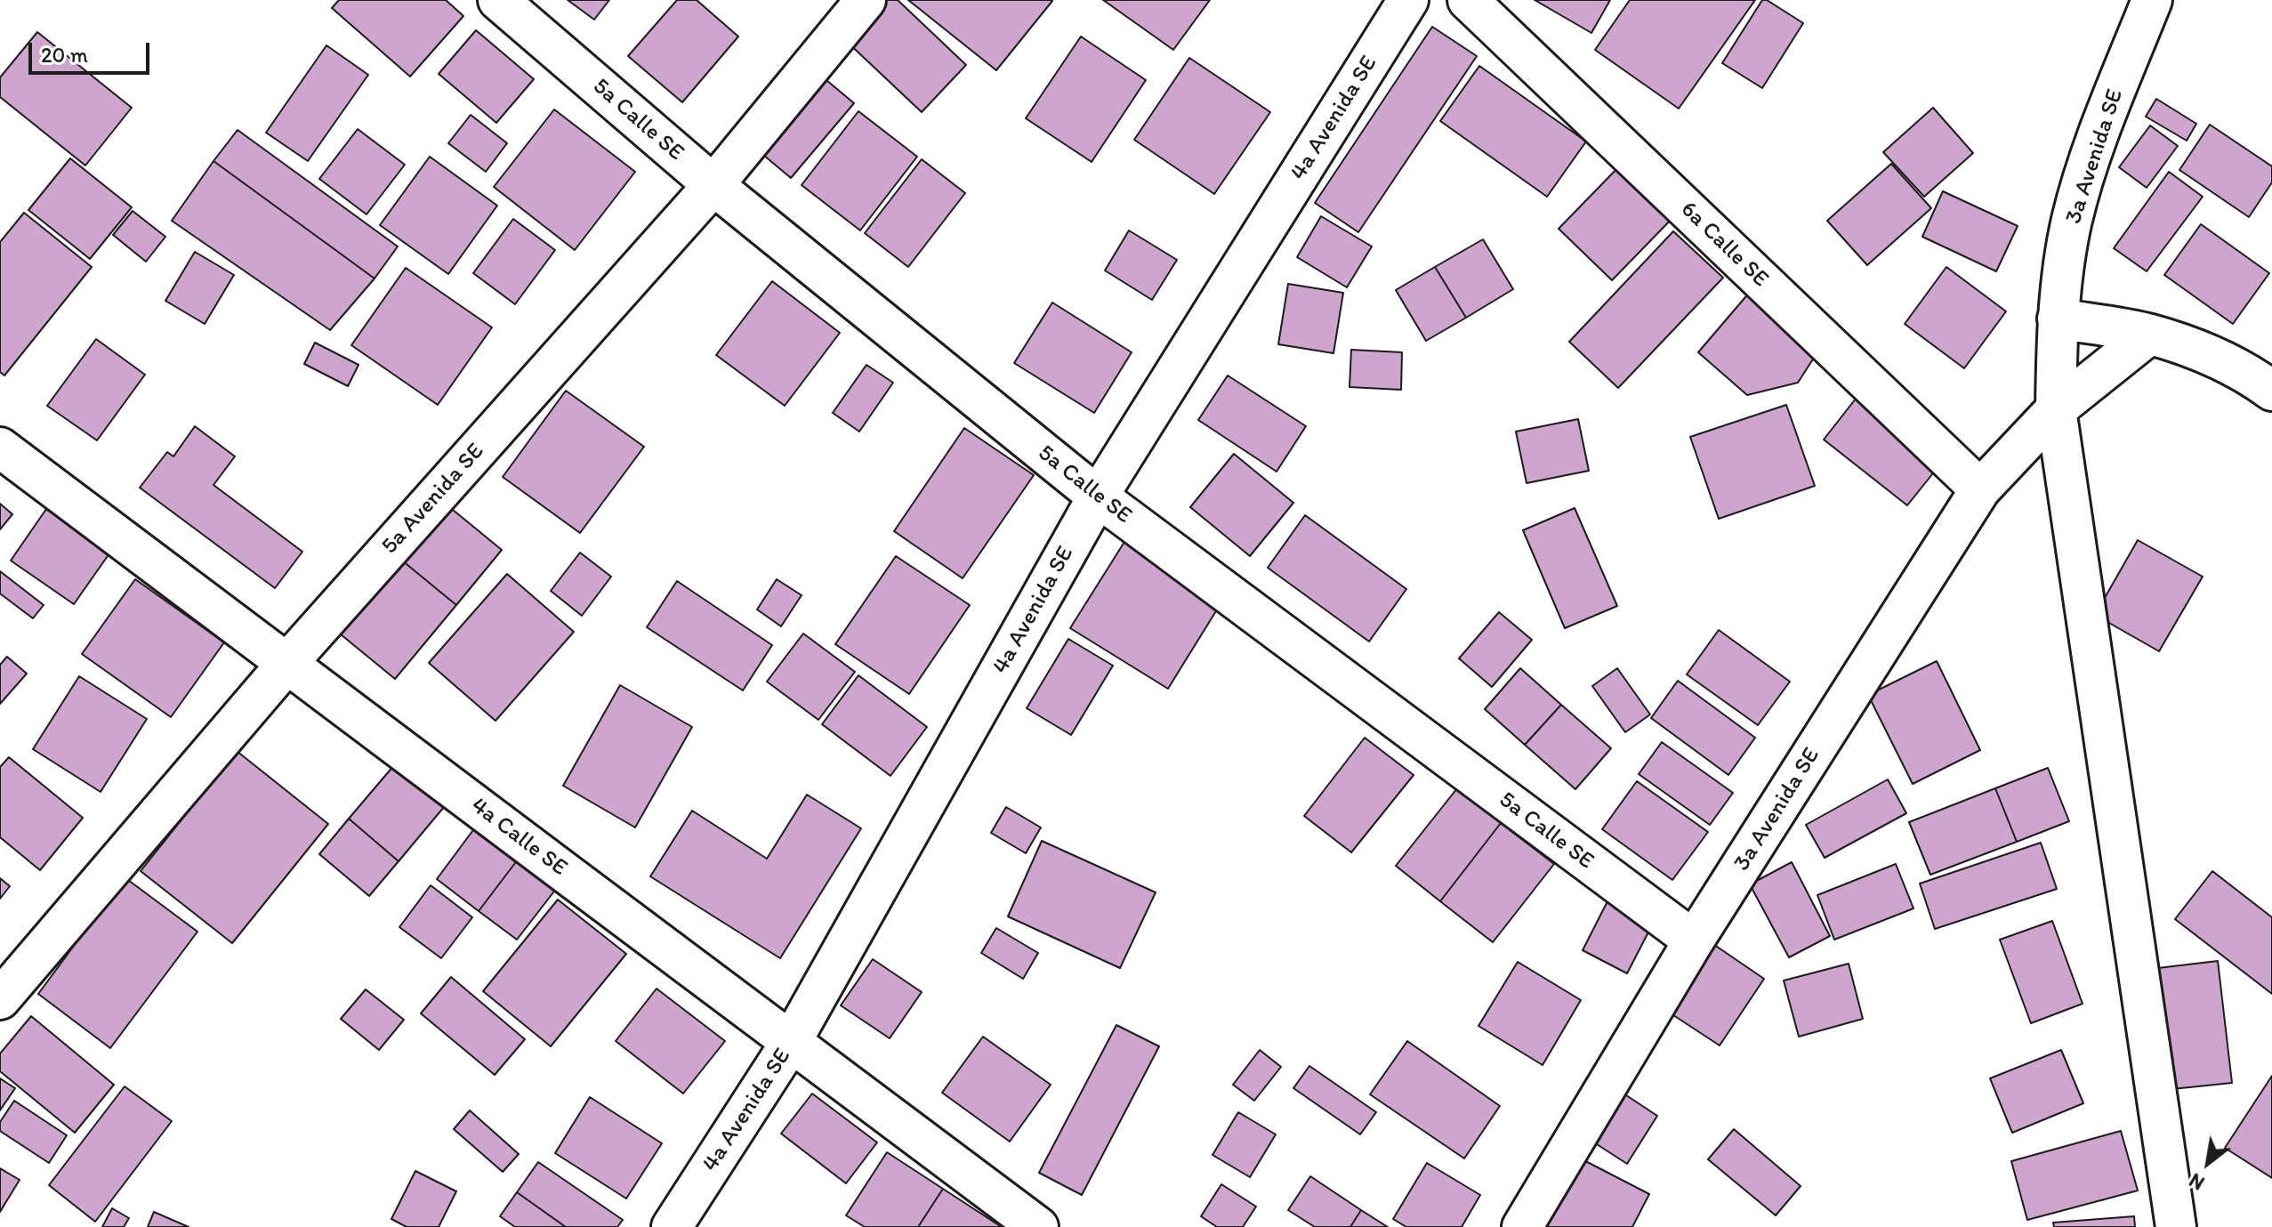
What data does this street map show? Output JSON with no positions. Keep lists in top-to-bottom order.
{
  "streets": {
    "street": [
      "4a Avenida SE",
      "5a Calle SE",
      "3a Avenida SE",
      "6a Calle SE",
      "5a Avenida SE",
      "4a Calle SE"
    ]
  },
  "crossings": [
    ["4a Avenida SE", "5a Calle SE"],
    ["4a Avenida SE", "4a Calle SE"],
    ["5a Calle SE", "3a Avenida SE"],
    ["5a Calle SE", "5a Avenida SE"],
    ["3a Avenida SE", "6a Calle SE"],
    ["5a Avenida SE", "4a Calle SE"]
  ],
  "scale_bar": "20 m",
  "north": "bottom left"
}
